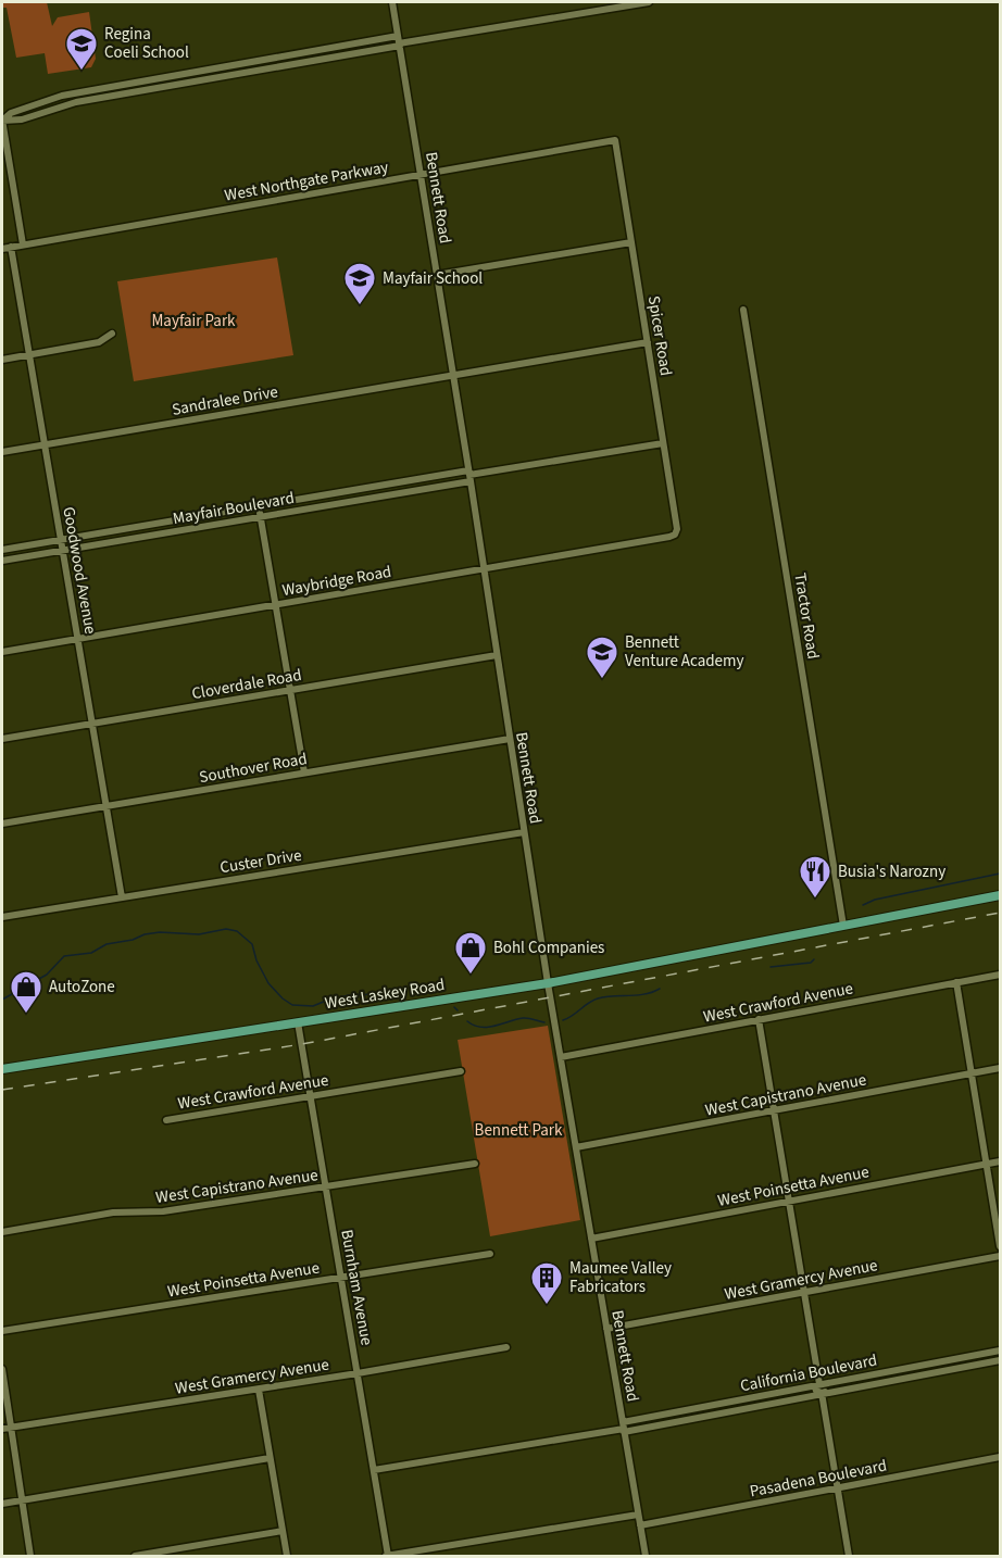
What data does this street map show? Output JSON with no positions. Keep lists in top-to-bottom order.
{
  "streets": {
    "main road": ["West Laskey Road"],
    "street": [
      "West Northgate Parkway",
      "Bennett Road",
      "Spicer Road",
      "Sandralee Drive",
      "Mayfair Boulevard",
      "Goodwood Avenue",
      "Waybridge Road",
      "Tractor Road",
      "Cloverdale Road",
      "Southover Road",
      "Custer Drive",
      "West Crawford Avenue",
      "West Capistrano Avenue",
      "West Poinsetta Avenue",
      "West Gramercy Avenue",
      "Burnham Avenue",
      "California Boulevard",
      "Pasadena Boulevard"
    ]
  },
  "crossings": [
    ["West Northgate Parkway", "Bennett Road"],
    ["West Northgate Parkway", "Spicer Road"],
    ["West Northgate Parkway", "Goodwood Avenue"],
    ["Bennett Road", "Sandralee Drive"],
    ["Bennett Road", "Mayfair Boulevard"],
    ["Bennett Road", "Waybridge Road"],
    ["Bennett Road", "Cloverdale Road"],
    ["Bennett Road", "Southover Road"],
    ["Bennett Road", "Custer Drive"],
    ["Bennett Road", "West Laskey Road"],
    ["Bennett Road", "West Crawford Avenue"],
    ["Bennett Road", "West Capistrano Avenue"],
    ["Bennett Road", "West Poinsetta Avenue"],
    ["Bennett Road", "West Gramercy Avenue"],
    ["Bennett Road", "California Boulevard"],
    ["Bennett Road", "Pasadena Boulevard"],
    ["Spicer Road", "Sandralee Drive"],
    ["Spicer Road", "Mayfair Boulevard"],
    ["Spicer Road", "Waybridge Road"],
    ["Sandralee Drive", "Goodwood Avenue"],
    ["Mayfair Boulevard", "Goodwood Avenue"],
    ["Goodwood Avenue", "Waybridge Road"],
    ["Goodwood Avenue", "Cloverdale Road"],
    ["Goodwood Avenue", "Southover Road"],
    ["Goodwood Avenue", "Custer Drive"],
    ["Tractor Road", "West Laskey Road"],
    ["West Laskey Road", "Burnham Avenue"],
    ["West Crawford Avenue", "Burnham Avenue"],
    ["West Capistrano Avenue", "Burnham Avenue"],
    ["West Poinsetta Avenue", "Burnham Avenue"],
    ["West Gramercy Avenue", "Burnham Avenue"],
    ["Burnham Avenue", "California Boulevard"]
  ],
  "parks": ["Mayfair Park", "Bennett Park"],
  "places": {
    "school or university": ["Regina Coeli School", "Mayfair School", "Bennett Venture Academy"],
    "restaurant": ["Busia's Narozny"],
    "shop": ["Bohl Companies", "AutoZone"],
    "building": ["Maumee Valley Fabricators"]
  }
}
